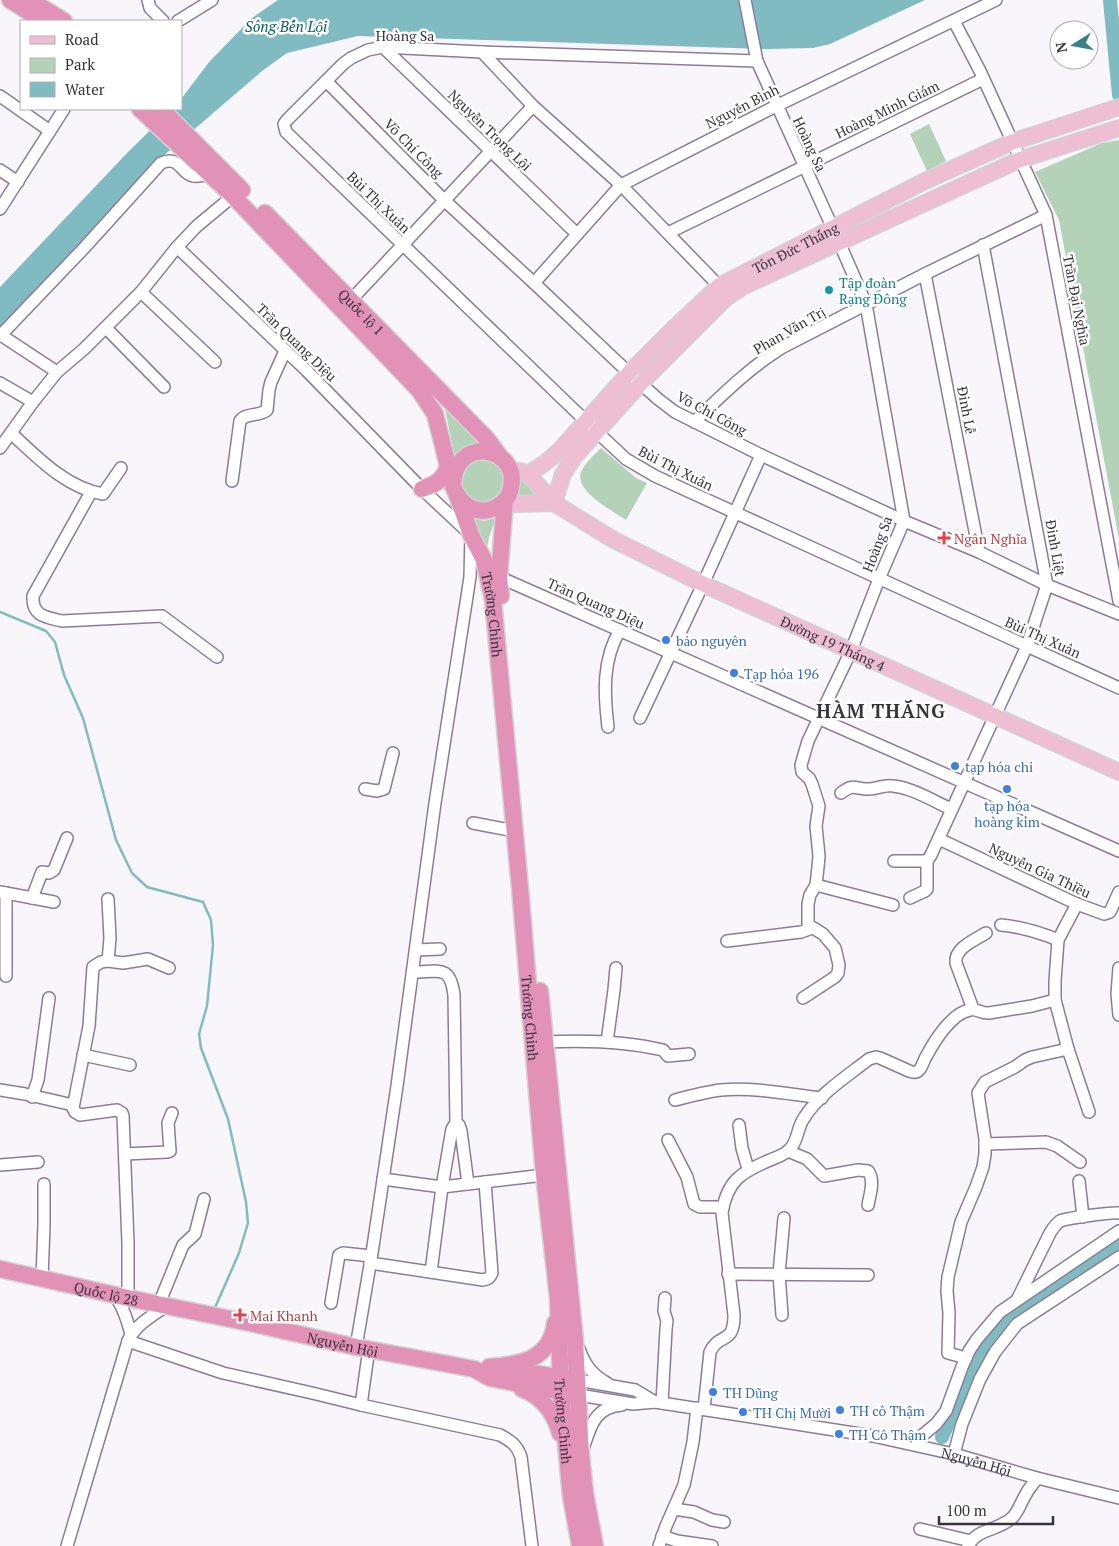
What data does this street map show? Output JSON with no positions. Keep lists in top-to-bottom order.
{
  "streets": {
    "highway": [
      "Quốc lộ 1",
      "Trường Chinh",
      "Quốc lộ 28",
      "Nguyễn Hội"
    ],
    "main road": ["Tôn Đức Thắng", "Đường 19 Tháng 4"],
    "street": [
      "Hoàng Sa",
      "Nguyễn Bình",
      "Hoàng Minh Giám",
      "Nguyễn Trọng Lội",
      "Võ Chí Công",
      "Bùi Thị Xuân",
      "Trần Đại Nghĩa",
      "Phan Văn Trị",
      "Trần Quang Diệu",
      "Đinh Lễ",
      "Đinh Liệt",
      "Nguyễn Gia Thiều"
    ]
  },
  "crossings": [
    ["Hoàng Sa", "Nguyễn Bình"],
    ["Hoàng Sa", "Hoàng Minh Giám"],
    ["Hoàng Sa", "Nguyễn Trọng Lội"],
    ["Hoàng Sa", "Võ Chí Công"],
    ["Hoàng Sa", "Bùi Thị Xuân"],
    ["Hoàng Sa", "Tôn Đức Thắng"],
    ["Hoàng Sa", "Phan Văn Trị"],
    ["Hoàng Sa", "Trần Quang Diệu"],
    ["Hoàng Sa", "Đường 19 Tháng 4"],
    ["Nguyễn Bình", "Nguyễn Trọng Lội"],
    ["Nguyễn Bình", "Võ Chí Công"],
    ["Nguyễn Bình", "Trần Đại Nghĩa"],
    ["Hoàng Minh Giám", "Trần Đại Nghĩa"],
    ["Võ Chí Công", "Tôn Đức Thắng"],
    ["Võ Chí Công", "Phan Văn Trị"],
    ["Võ Chí Công", "Đinh Lễ"],
    ["Võ Chí Công", "Đinh Liệt"],
    ["Bùi Thị Xuân", "Tôn Đức Thắng"],
    ["Bùi Thị Xuân", "Đinh Liệt"],
    ["Tôn Đức Thắng", "Trần Đại Nghĩa"],
    ["Tôn Đức Thắng", "Đường 19 Tháng 4"],
    ["Trần Đại Nghĩa", "Phan Văn Trị"],
    ["Quốc lộ 1", "Trường Chinh"],
    ["Quốc lộ 1", "Đường 19 Tháng 4"],
    ["Phan Văn Trị", "Đinh Lễ"],
    ["Phan Văn Trị", "Đinh Liệt"],
    ["Trần Quang Diệu", "Đinh Liệt"],
    ["Trần Quang Diệu", "Trường Chinh"],
    ["Đinh Liệt", "Đường 19 Tháng 4"],
    ["Đinh Liệt", "Nguyễn Gia Thiều"],
    ["Trường Chinh", "Đường 19 Tháng 4"],
    ["Trường Chinh", "Nguyễn Hội"],
    ["Quốc lộ 28", "Nguyễn Hội"]
  ],
  "districts": ["HÀM THẮNG"],
  "water": ["Sông Bến Lội"],
  "places": {
    "other": [
      "Tập đoàn Rạng Đông",
      "bảo nguyên",
      "Tạp hóa 196",
      "tạp hóa chi",
      "tạp hóa hoàng kim",
      "TH Dũng",
      "TH cô Thậm",
      "TH Chị Mười",
      "TH Cô Thậm"
    ],
    "health": ["Ngân Nghĩa", "Mai Khanh"]
  },
  "legend": ["Road", "Park", "Water"],
  "scale_bar": "100 m",
  "north": "left"
}
